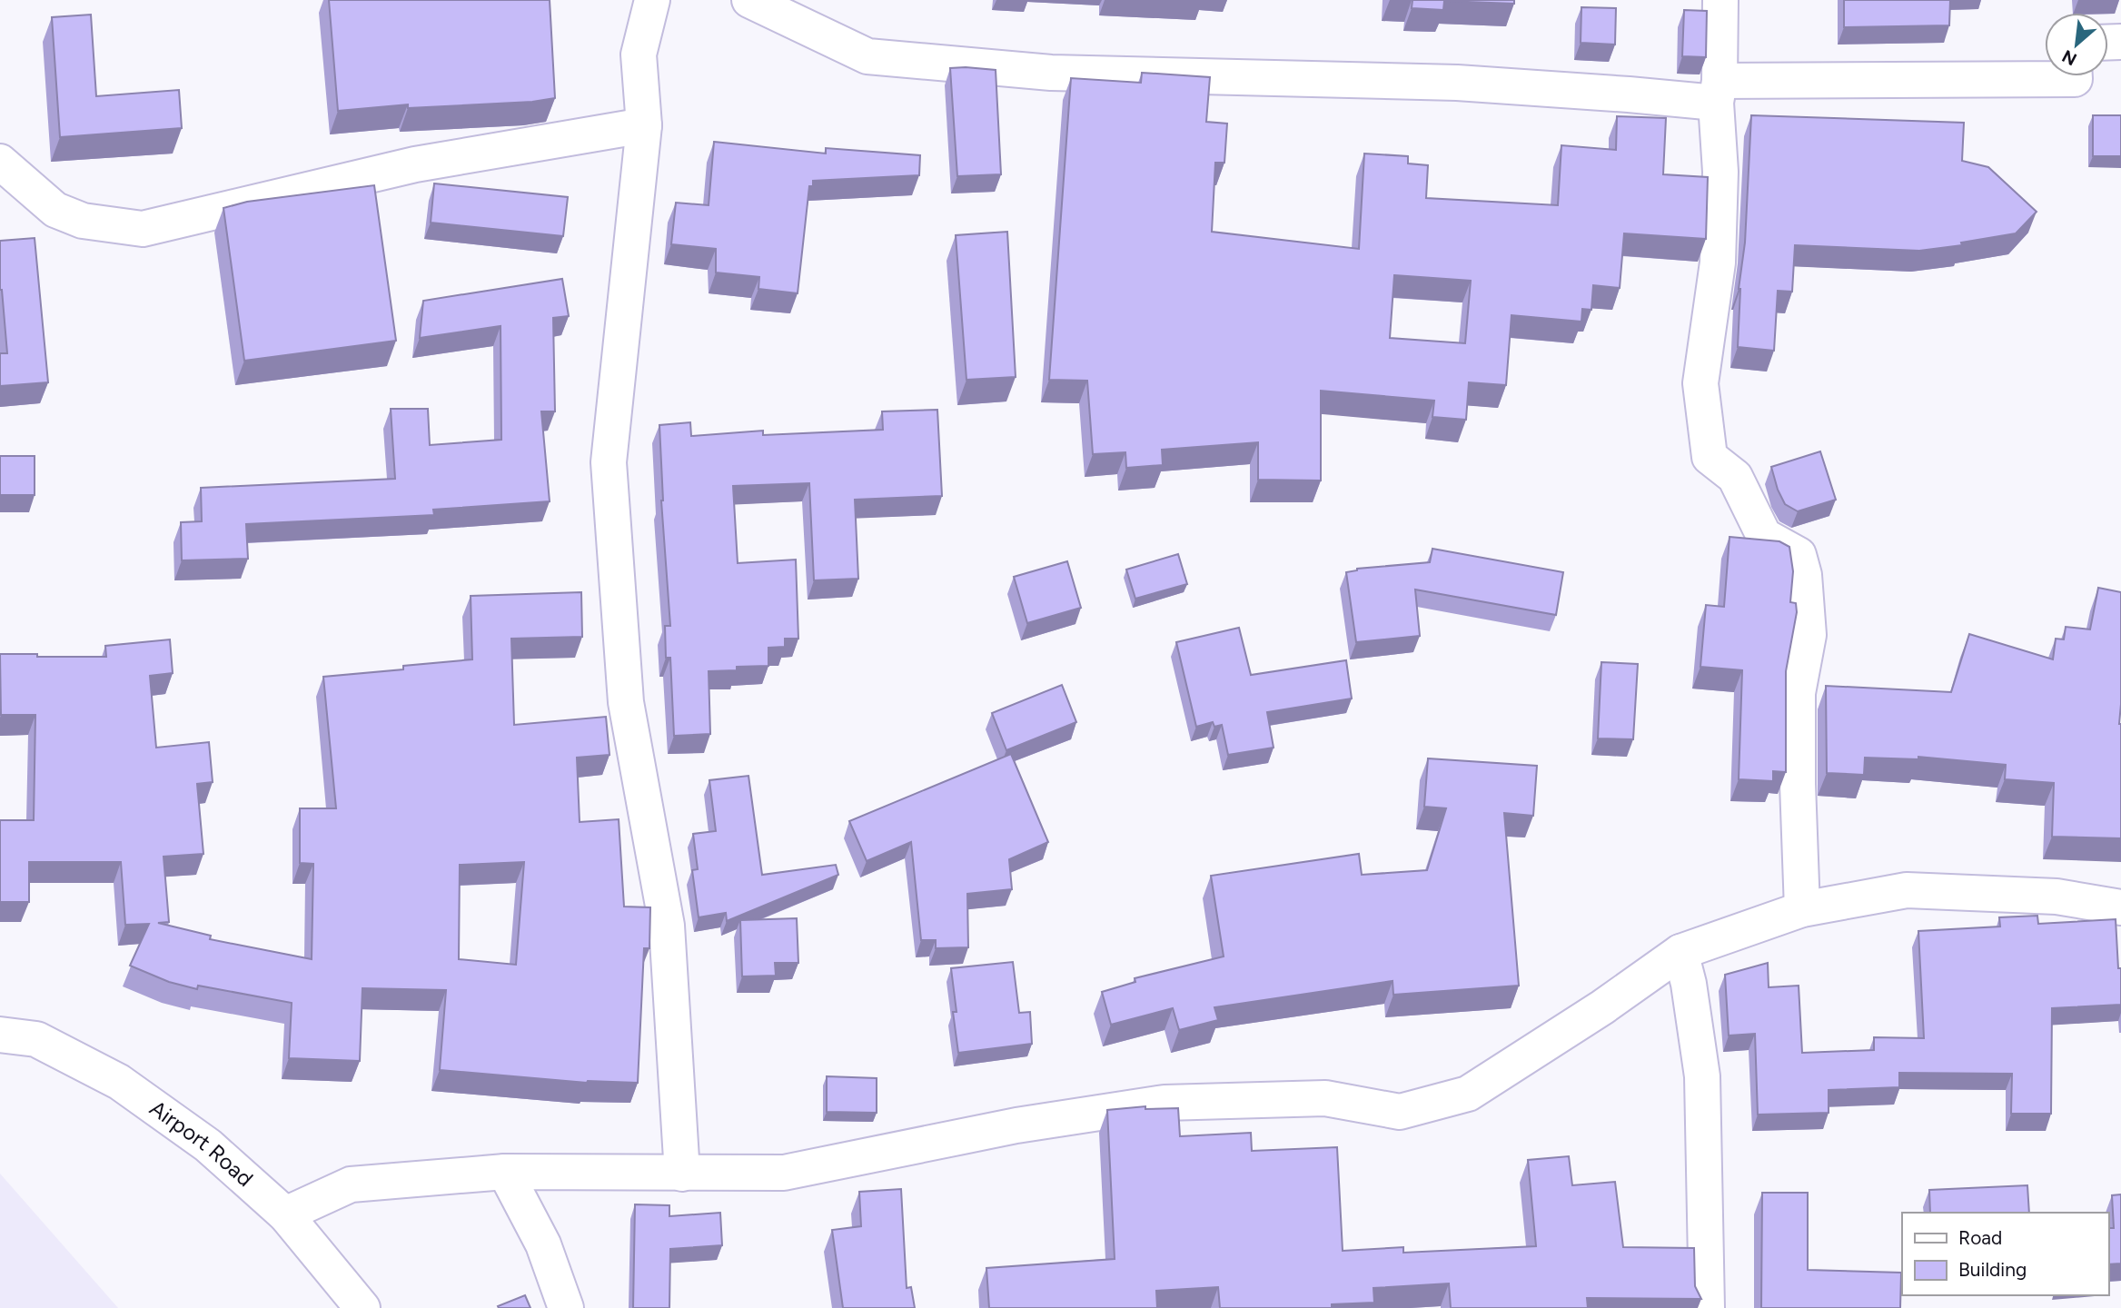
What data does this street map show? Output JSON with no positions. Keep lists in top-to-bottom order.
{
  "streets": {
    "main road": ["Airport Road"]
  },
  "legend": ["Road", "Building"],
  "north": "bottom left"
}
